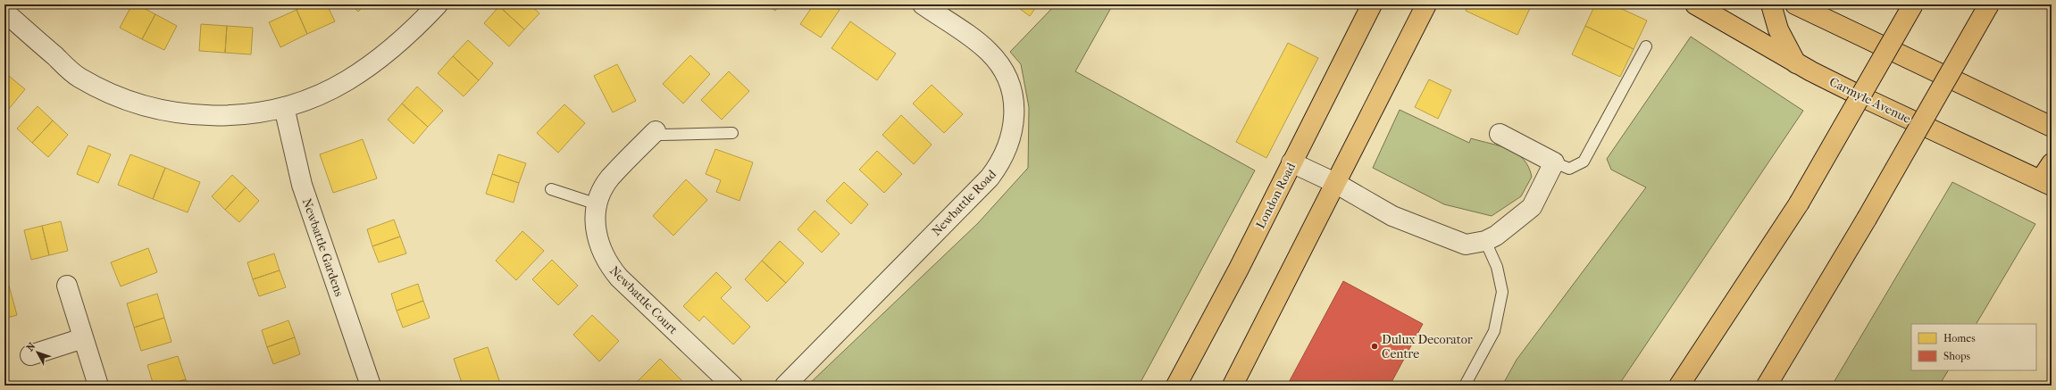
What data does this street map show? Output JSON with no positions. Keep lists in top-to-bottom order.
{
  "streets": {
    "main road": ["Carmyle Avenue", "London Road"],
    "street": ["Newbattle Road", "Newbattle Gardens", "Newbattle Court"]
  },
  "places": ["Dulux Decorator Centre"],
  "legend": ["Homes", "Shops"],
  "north": "top left"
}
